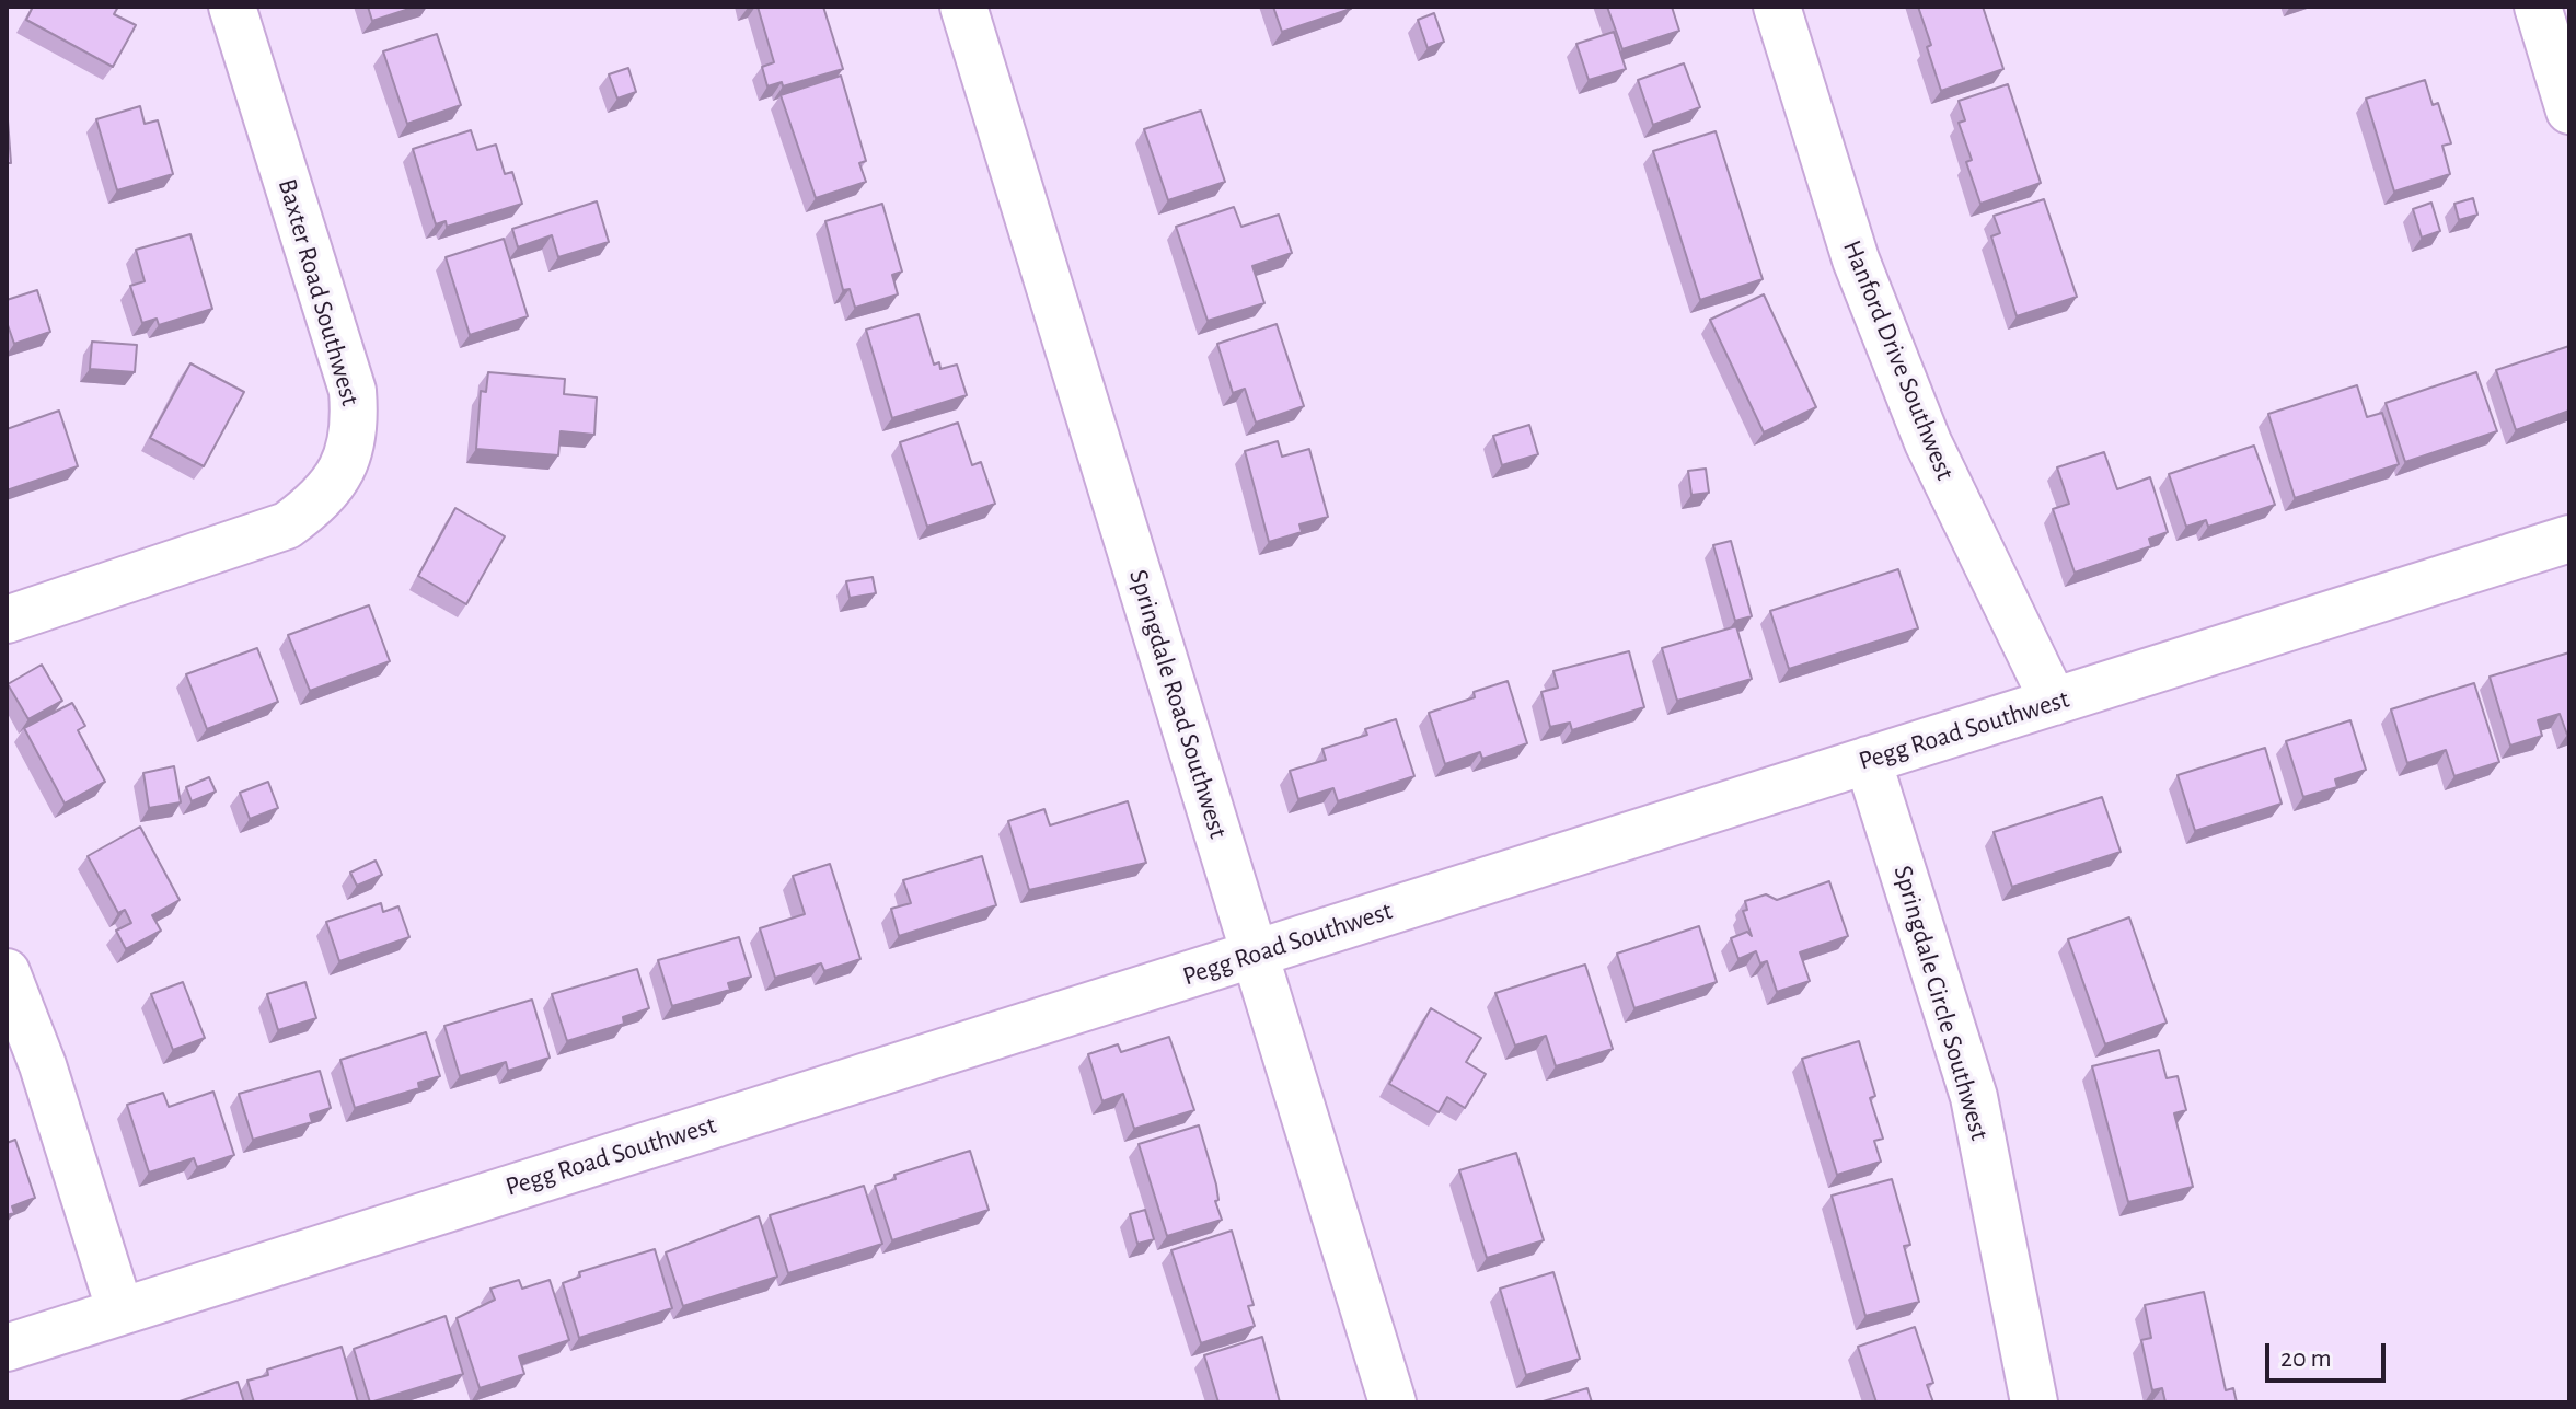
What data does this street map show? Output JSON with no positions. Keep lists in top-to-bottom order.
{
  "streets": {
    "street": [
      "Baxter Road Southwest",
      "Hanford Drive Southwest",
      "Springdale Road Southwest",
      "Pegg Road Southwest",
      "Springdale Circle Southwest"
    ]
  },
  "crossings": [
    ["Hanford Drive Southwest", "Pegg Road Southwest"],
    ["Springdale Road Southwest", "Pegg Road Southwest"],
    ["Pegg Road Southwest", "Springdale Circle Southwest"]
  ],
  "scale_bar": "20 m"
}
